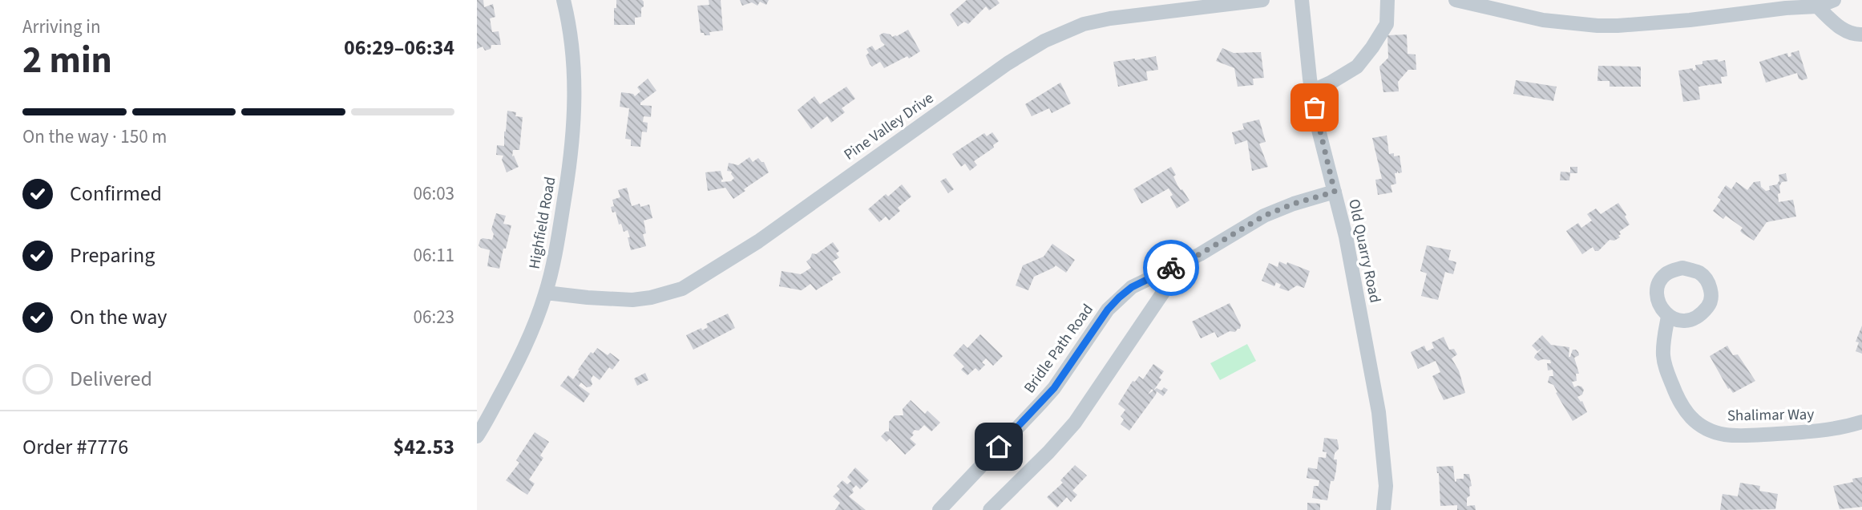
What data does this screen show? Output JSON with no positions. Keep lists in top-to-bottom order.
{
  "streets": {
    "street": [
      "Pine Valley Drive",
      "Highfield Road",
      "Old Quarry Road",
      "Bridle Path Road",
      "Shalimar Way"
    ]
  },
  "crossings": [
    ["Pine Valley Drive", "Highfield Road"],
    ["Old Quarry Road", "Bridle Path Road"]
  ],
  "page": {
    "heading": ["2 min", "Arriving in", "06:29–06:34"],
    "panel": ["Order #7776", "$42.53"],
    "bar": "On the way · 150 m",
    "list": [
      ["Confirmed", "06:03"],
      ["Preparing", "06:11"],
      ["On the way", "06:23"],
      "Delivered"
    ]
  }
}
